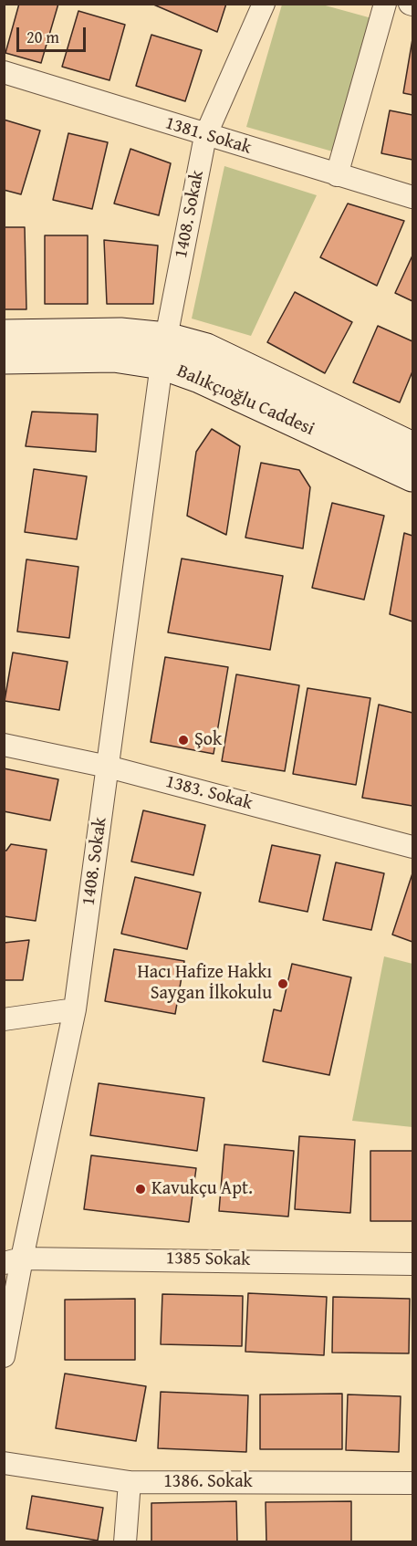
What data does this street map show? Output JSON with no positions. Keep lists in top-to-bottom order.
{
  "streets": {
    "street": [
      "1381. Sokak",
      "1408. Sokak",
      "Balıkçıoğlu Caddesi",
      "1383. Sokak",
      "1385 Sokak",
      "1386. Sokak"
    ]
  },
  "crossings": [
    ["1381. Sokak", "1408. Sokak"],
    ["1408. Sokak", "Balıkçıoğlu Caddesi"],
    ["1408. Sokak", "1383. Sokak"],
    ["1408. Sokak", "1385 Sokak"]
  ],
  "places": ["Şok", "Hacı Hafize Hakkı Saygan İlkokulu", "Kavukçu Apt."],
  "scale_bar": "20 m"
}
